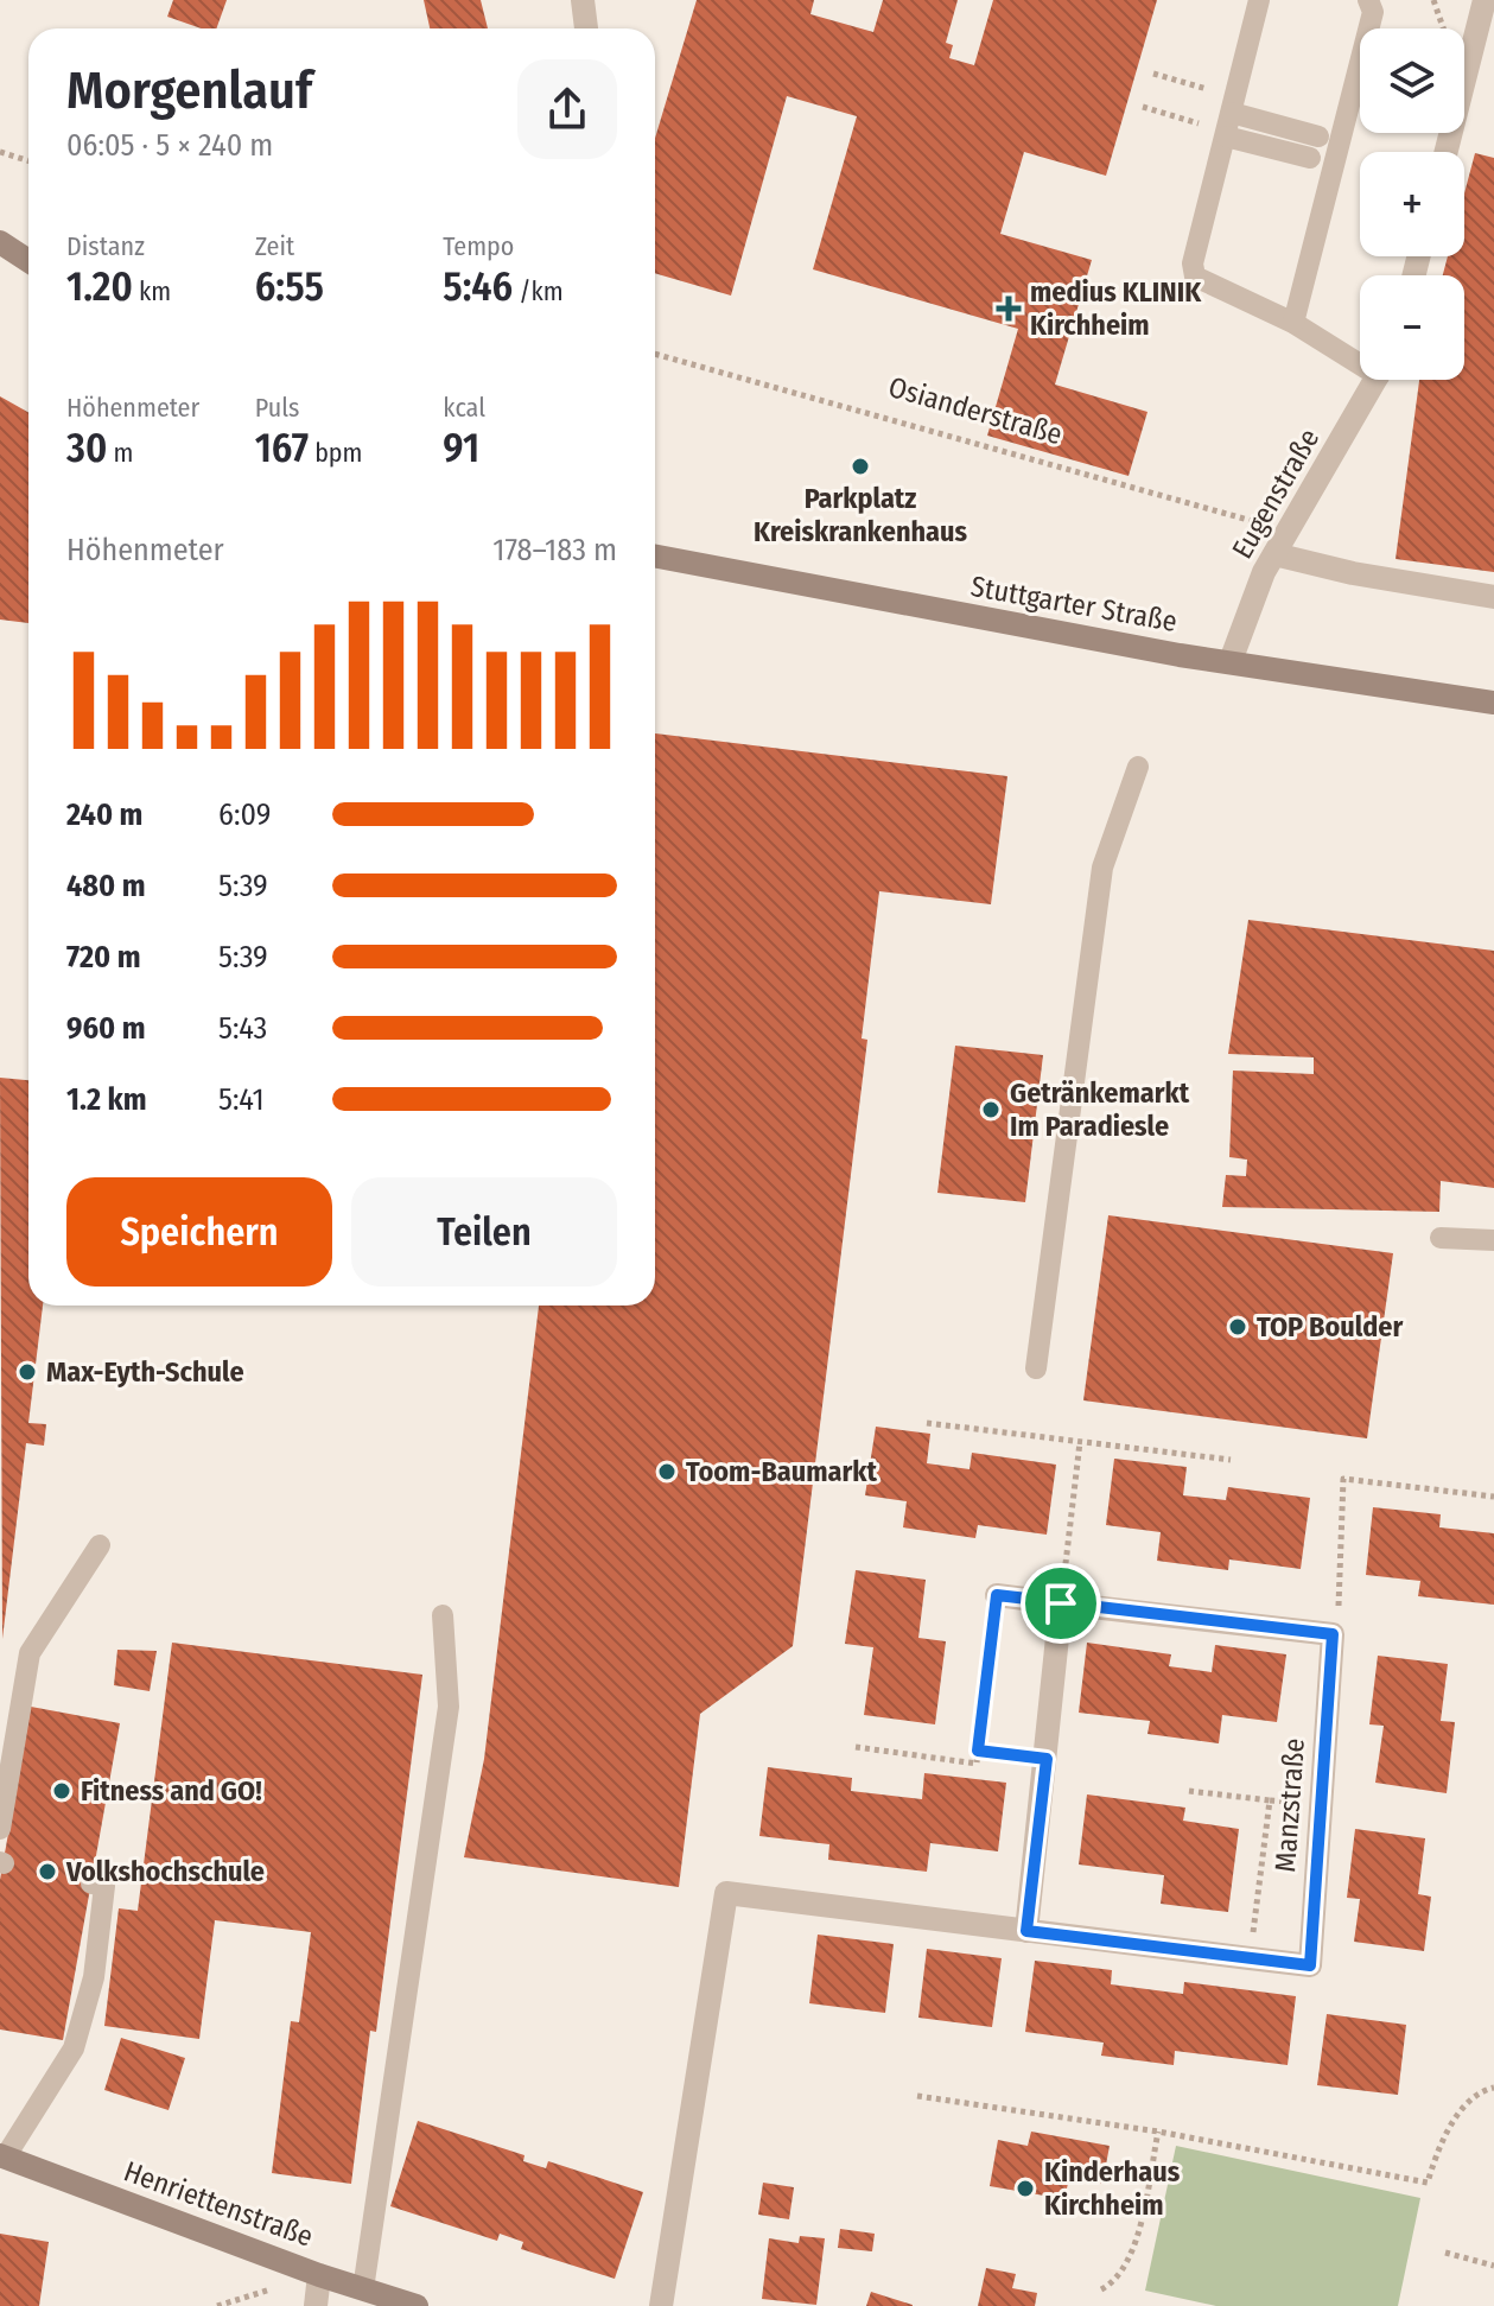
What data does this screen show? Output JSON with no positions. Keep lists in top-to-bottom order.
{
  "streets": {
    "main road": ["Stuttgarter Straße", "Henriettenstraße"],
    "street": ["Eugenstraße", "Manzstraße"],
    "path": ["Osianderstraße"]
  },
  "crossings": [
    ["Osianderstraße", "Eugenstraße"],
    ["Eugenstraße", "Stuttgarter Straße"]
  ],
  "places": {
    "health": ["medius KLINIK Kirchheim"],
    "other": [
      "Parkplatz Kreiskrankenhaus",
      "Getränkemarkt Im Paradiesle",
      "TOP Boulder",
      "Max-Eyth-Schule",
      "Toom-Baumarkt",
      "Fitness and GO!",
      "Volkshochschule",
      "Kinderhaus Kirchheim"
    ]
  },
  "page": {
    "map_buttons": ["+", "−"],
    "heading": ["Morgenlauf", "06:05 · 5 × 240 m"],
    "stats": [
      ["Distanz", "1.20 km"],
      ["Zeit", "6:55"],
      ["Tempo", "5:46 /km"],
      ["Höhenmeter", "30 m"],
      ["Puls", "167 bpm"],
      ["kcal", "91"]
    ],
    "chart": ["Höhenmeter", "178–183 m"],
    "list": [
      {
        "name": "240 m",
        "note": "6:09"
      },
      {
        "name": "480 m",
        "note": "5:39"
      },
      {
        "name": "720 m",
        "note": "5:39"
      },
      {
        "name": "960 m",
        "note": "5:43"
      },
      {
        "name": "1.2 km",
        "note": "5:41"
      }
    ],
    "buttons": ["Speichern", "Teilen"]
  }
}
